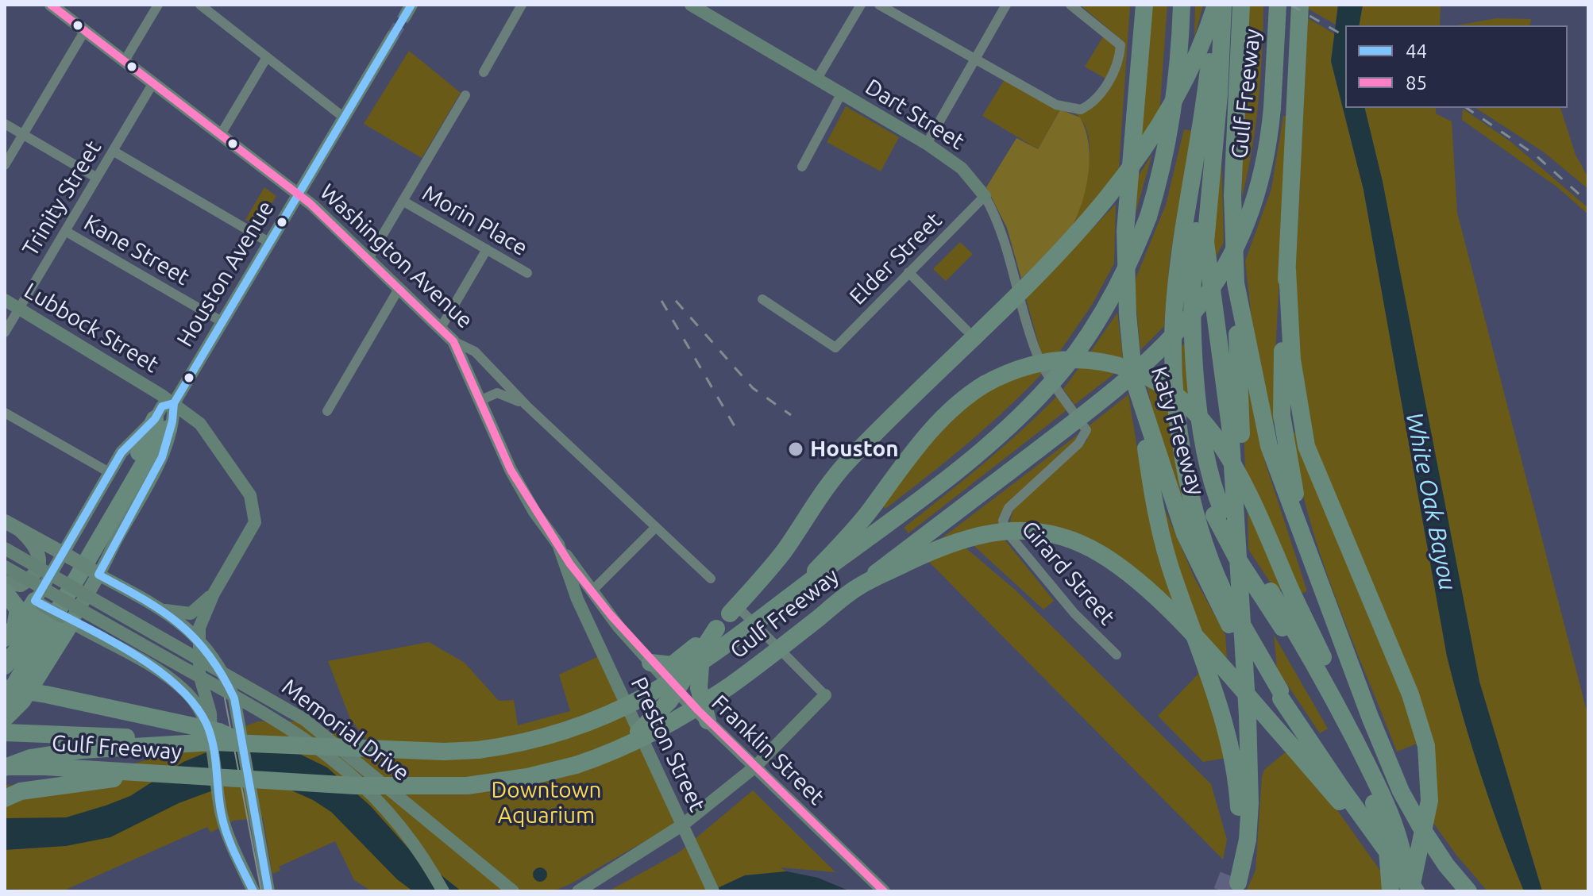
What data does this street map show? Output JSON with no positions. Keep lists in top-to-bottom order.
{
  "streets": {
    "highway": ["Gulf Freeway", "Katy Freeway"],
    "main road": [
      "Dart Street",
      "Washington Avenue",
      "Houston Avenue",
      "Lubbock Street",
      "Memorial Drive",
      "Preston Street",
      "Franklin Street"
    ],
    "street": [
      "Trinity Street",
      "Morin Place",
      "Kane Street",
      "Elder Street",
      "Girard Street"
    ]
  },
  "crossings": [
    ["Dart Street", "Elder Street"],
    ["Dart Street", "Girard Street"],
    ["Trinity Street", "Kane Street"],
    ["Trinity Street", "Washington Avenue"],
    ["Trinity Street", "Lubbock Street"],
    ["Kane Street", "Houston Avenue"],
    ["Washington Avenue", "Houston Avenue"],
    ["Washington Avenue", "Preston Street"],
    ["Houston Avenue", "Lubbock Street"],
    ["Preston Street", "Franklin Street"]
  ],
  "water": ["White Oak Bayou"],
  "parks": ["Downtown Aquarium"],
  "places": ["Houston"],
  "lines": ["transit line 44", "transit line 85"],
  "legend": ["44", "85"]
}
